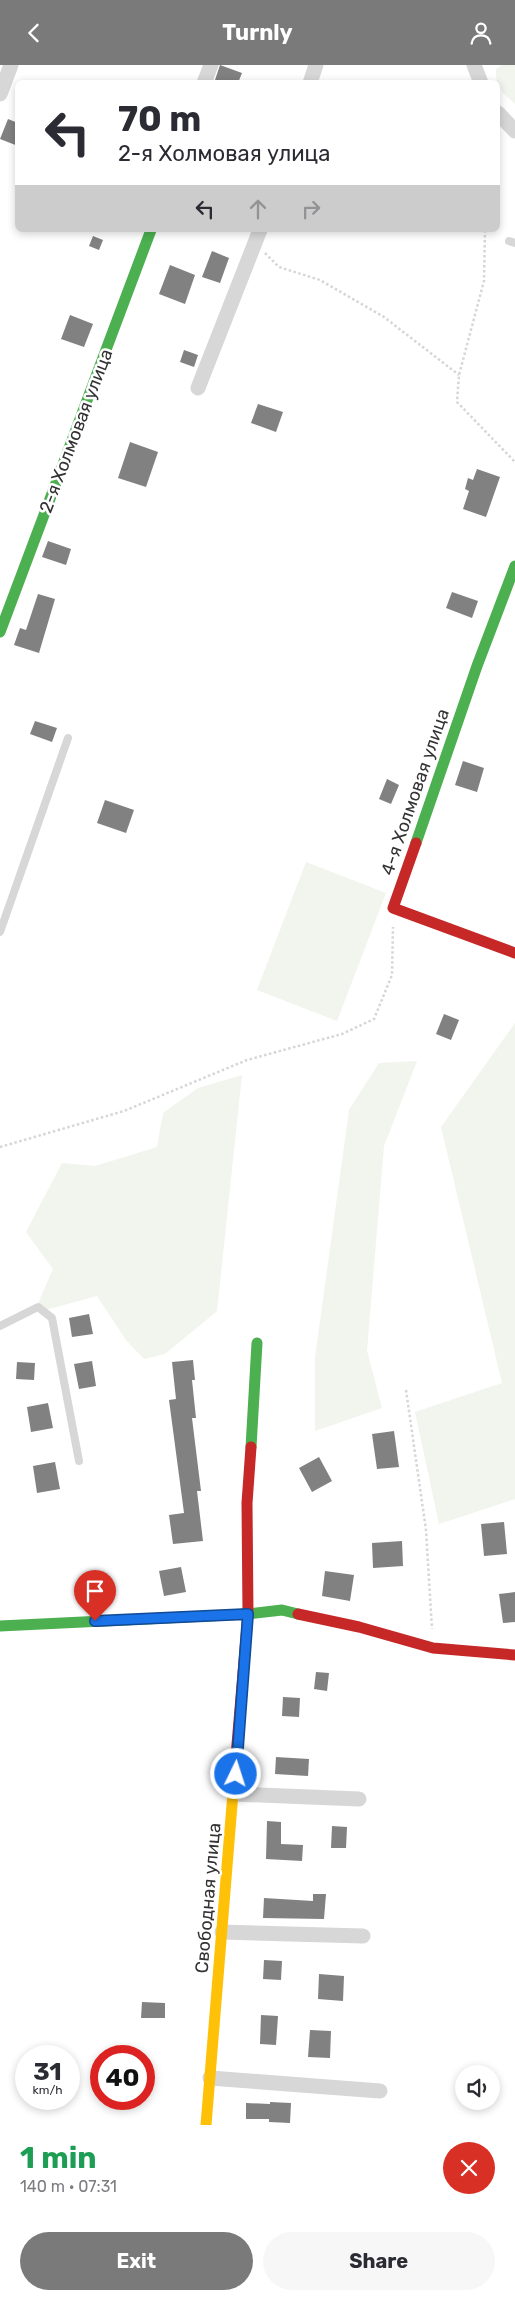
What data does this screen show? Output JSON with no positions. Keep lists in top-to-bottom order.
{
  "streets": {
    "street": ["2-я Холмовая улица", "4-я Холмовая улица", "Свободная улица"]
  },
  "page": {
    "header": "Turnly",
    "turn": ["70 m", "2-я Холмовая улица"],
    "speed": "31 km/h",
    "limit": "40",
    "heading": ["1 min", "140 m · 07:31"],
    "buttons": ["Exit", "Share"]
  }
}
